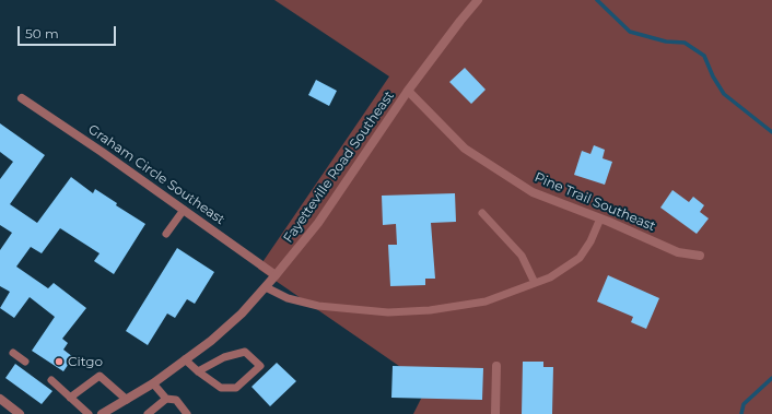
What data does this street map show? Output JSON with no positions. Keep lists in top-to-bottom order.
{
  "streets": {
    "street": ["Fayetteville Road Southeast", "Graham Circle Southeast", "Pine Trail Southeast"]
  },
  "crossings": [
    ["Fayetteville Road Southeast", "Graham Circle Southeast"],
    ["Fayetteville Road Southeast", "Pine Trail Southeast"]
  ],
  "places": ["Citgo"],
  "scale_bar": "50 m"
}
